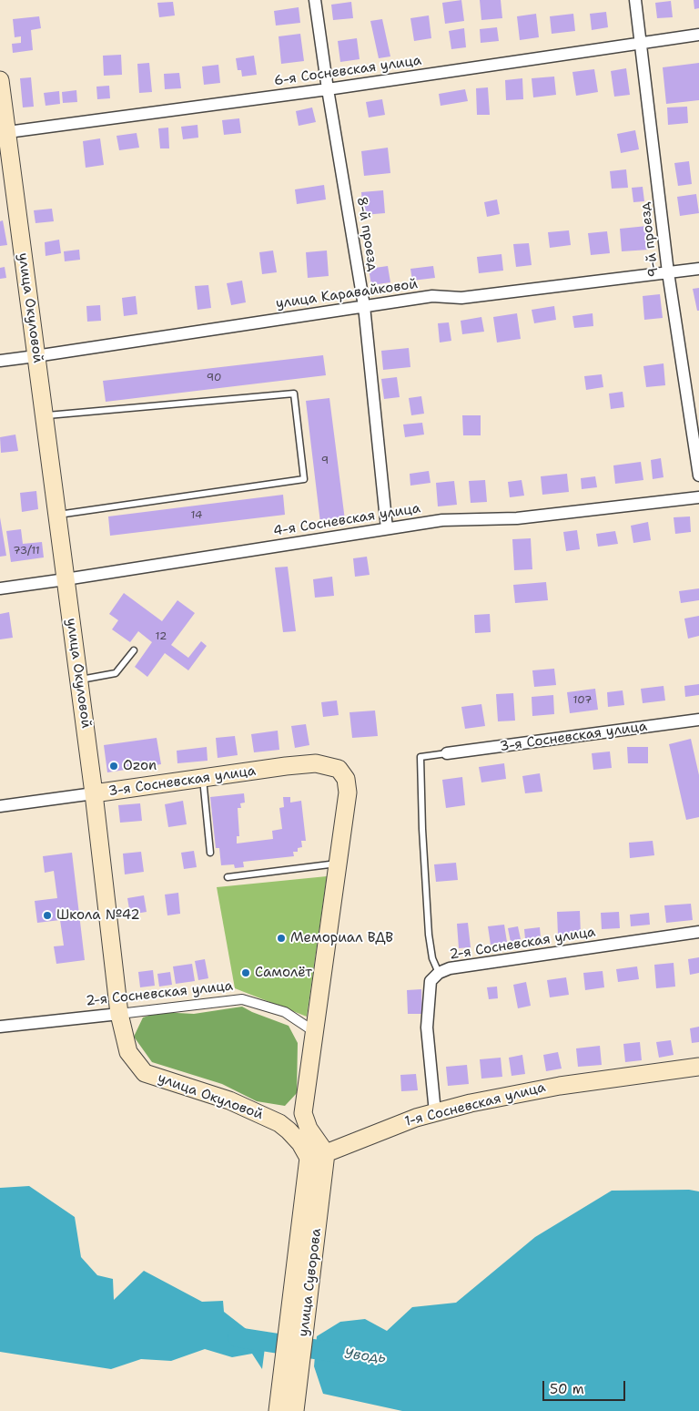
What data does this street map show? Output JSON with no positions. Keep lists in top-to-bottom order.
{
  "streets": {
    "main road": [
      "улица Окуловой",
      "3-я Сосневская улица",
      "1-я Сосневская улица",
      "улица Суворова"
    ],
    "street": [
      "6-я Сосневская улица",
      "8-й проезд",
      "9-й проезд",
      "улица Каравайковой",
      "4-я Сосневская улица",
      "2-я Сосневская улица"
    ]
  },
  "crossings": [
    ["6-я Сосневская улица", "8-й проезд"],
    ["6-я Сосневская улица", "9-й проезд"],
    ["6-я Сосневская улица", "улица Окуловой"],
    ["8-й проезд", "улица Каравайковой"],
    ["8-й проезд", "4-я Сосневская улица"],
    ["9-й проезд", "улица Каравайковой"],
    ["улица Каравайковой", "улица Окуловой"],
    ["улица Окуловой", "4-я Сосневская улица"],
    ["улица Окуловой", "3-я Сосневская улица"],
    ["улица Окуловой", "2-я Сосневская улица"],
    ["улица Окуловой", "1-я Сосневская улица"],
    ["улица Окуловой", "улица Суворова"],
    ["2-я Сосневская улица", "1-я Сосневская улица"],
    ["1-я Сосневская улица", "улица Суворова"]
  ],
  "water": ["Уводь"],
  "places": [
    "Ozon",
    "Школа №42",
    "Мемориал ВДВ",
    "Самолёт"
  ],
  "house_numbers": [
    "90",
    "9",
    "14",
    "73/11",
    "12",
    "107"
  ],
  "scale_bar": "50 m"
}
